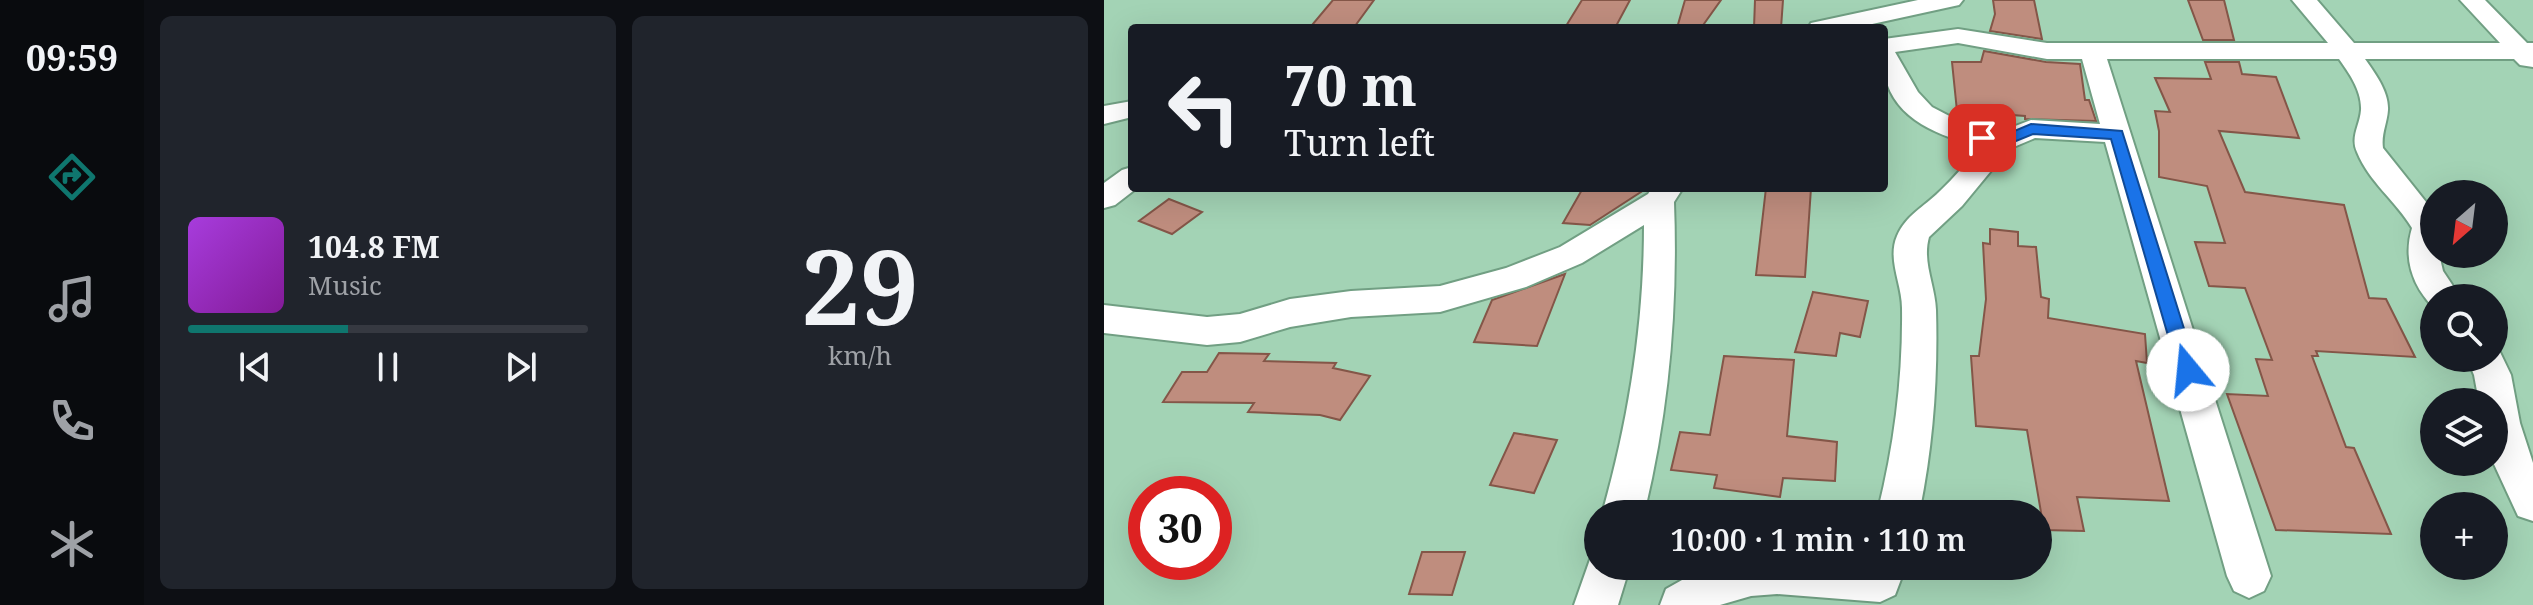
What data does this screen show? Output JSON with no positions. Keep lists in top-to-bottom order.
{
  "north": "bottom left",
  "page": {
    "tabs": "09:59",
    "tile": ["29", "km/h"],
    "turn": ["70 m", "Turn left"],
    "map_buttons": "+",
    "song": ["104.8 FM", "Music"],
    "limit": "30",
    "trip": "10:00 · 1 min · 110 m"
  }
}
